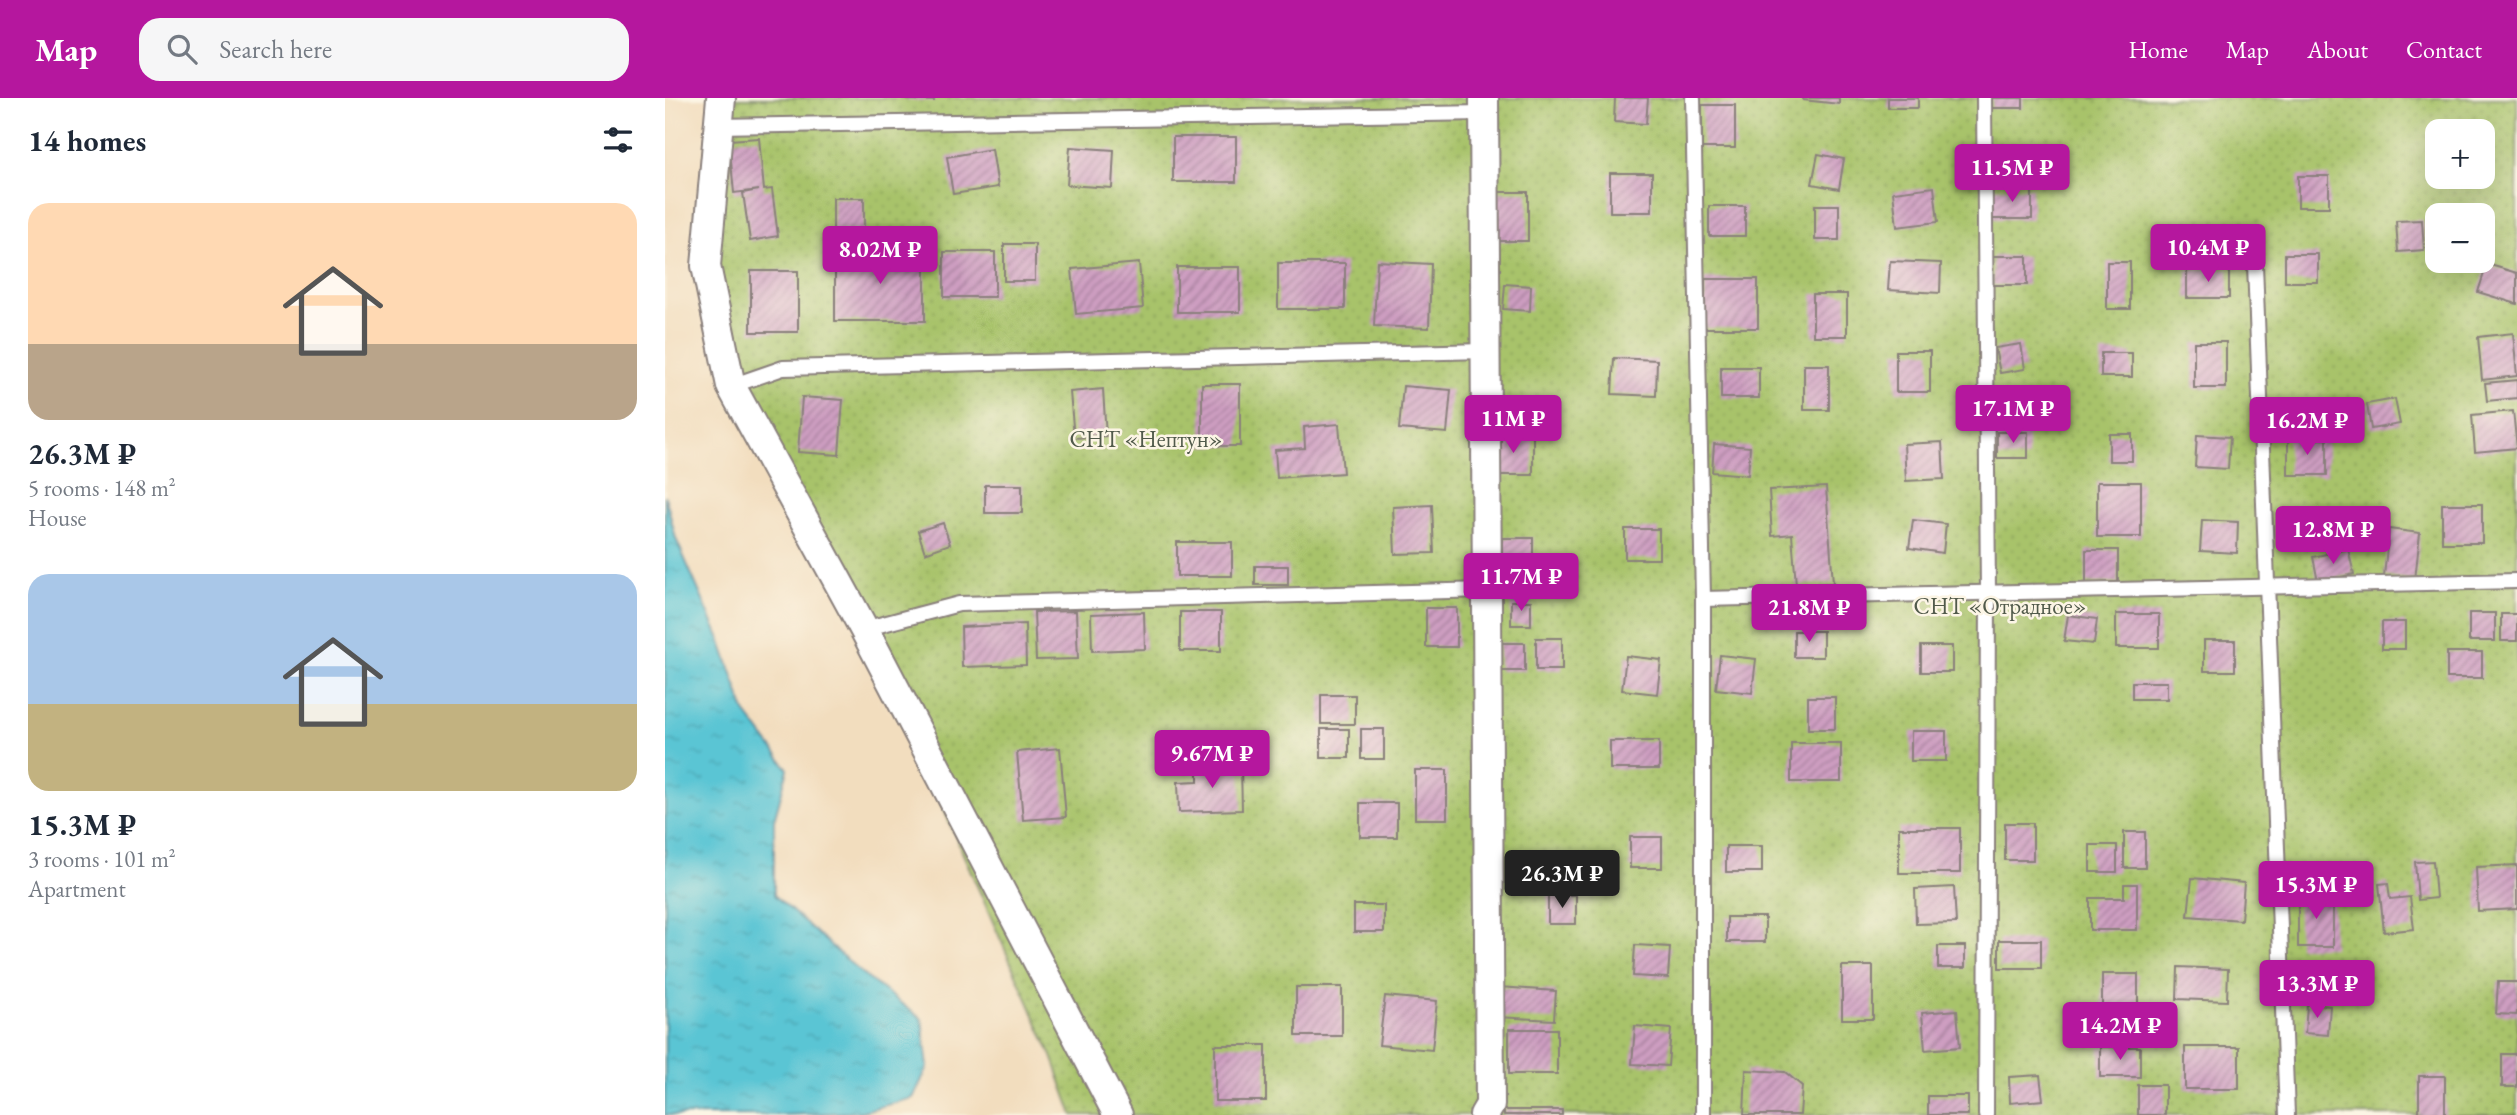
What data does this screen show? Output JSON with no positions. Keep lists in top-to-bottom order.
{
  "parks": ["СНТ «Нептун»", "СНТ «Отрадное»"],
  "page": {
    "header": "Map",
    "search": "Search here",
    "nav": [
      "Home",
      "Map",
      "About",
      "Contact"
    ],
    "heading": "14 homes",
    "map_buttons": ["+", "−"],
    "price": [
      "11.5M ₽",
      "10.4M ₽",
      "8.02M ₽",
      "17.1M ₽",
      "11M ₽",
      "16.2M ₽",
      "12.8M ₽",
      "11.7M ₽",
      "21.8M ₽",
      "9.67M ₽",
      "26.3M ₽",
      "15.3M ₽",
      "13.3M ₽",
      "14.2M ₽"
    ],
    "list": [
      {
        "name": "26.3M ₽",
        "note": "5 rooms · 148 m² · House"
      },
      {
        "name": "15.3M ₽",
        "note": "3 rooms · 101 m² · Apartment"
      }
    ]
  }
}
